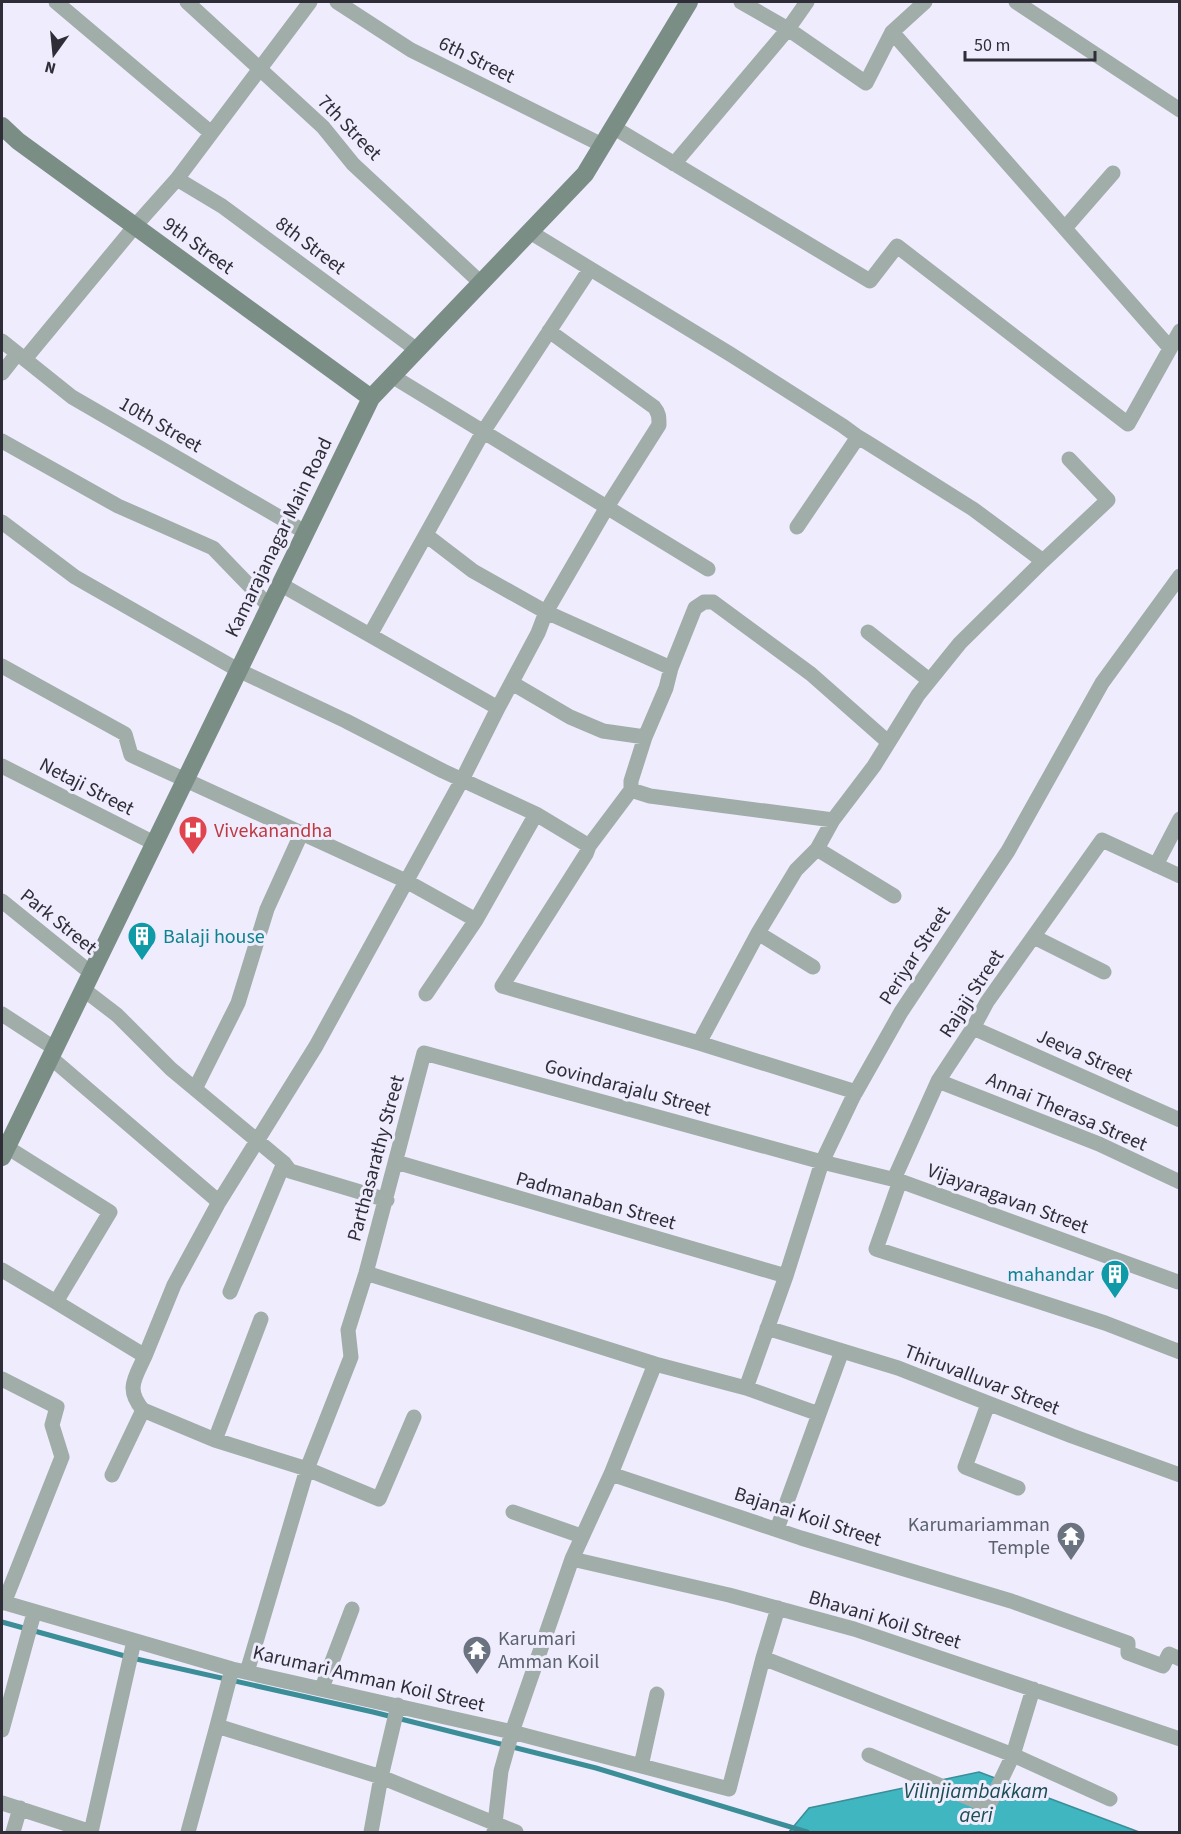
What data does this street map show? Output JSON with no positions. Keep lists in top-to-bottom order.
{
  "streets": {
    "main road": ["9th Street", "Kamarajanagar Main Road"],
    "street": [
      "6th Street",
      "7th Street",
      "8th Street",
      "10th Street",
      "Netaji Street",
      "Park Street",
      "Periyar Street",
      "Rajaji Street",
      "Jeeva Street",
      "Govindarajalu Street",
      "Annai Therasa Street",
      "Parthasarathy Street",
      "Vijayaragavan Street",
      "Padmanaban Street",
      "Thiruvalluvar Street",
      "Bajanai Koil Street",
      "Bhavani Koil Street",
      "Karumari Amman Koil Street"
    ]
  },
  "crossings": [
    ["6th Street", "Kamarajanagar Main Road"],
    ["7th Street", "Kamarajanagar Main Road"],
    ["9th Street", "Kamarajanagar Main Road"],
    ["8th Street", "Kamarajanagar Main Road"],
    ["10th Street", "Kamarajanagar Main Road"],
    ["Kamarajanagar Main Road", "Netaji Street"],
    ["Kamarajanagar Main Road", "Park Street"],
    ["Park Street", "Parthasarathy Street"],
    ["Periyar Street", "Govindarajalu Street"],
    ["Periyar Street", "Vijayaragavan Street"],
    ["Periyar Street", "Padmanaban Street"],
    ["Periyar Street", "Thiruvalluvar Street"],
    ["Rajaji Street", "Jeeva Street"],
    ["Rajaji Street", "Annai Therasa Street"],
    ["Rajaji Street", "Vijayaragavan Street"],
    ["Govindarajalu Street", "Parthasarathy Street"],
    ["Govindarajalu Street", "Vijayaragavan Street"],
    ["Parthasarathy Street", "Padmanaban Street"],
    ["Parthasarathy Street", "Karumari Amman Koil Street"]
  ],
  "water": ["Vilinjiambakkam aeri"],
  "places": {
    "hospital": ["Vivekanandha"],
    "building": ["Balaji house", "mahandar"],
    "temple": ["Karumariamman Temple", "Karumari Amman Koil"]
  },
  "scale_bar": "50 m",
  "north": "bottom"
}
